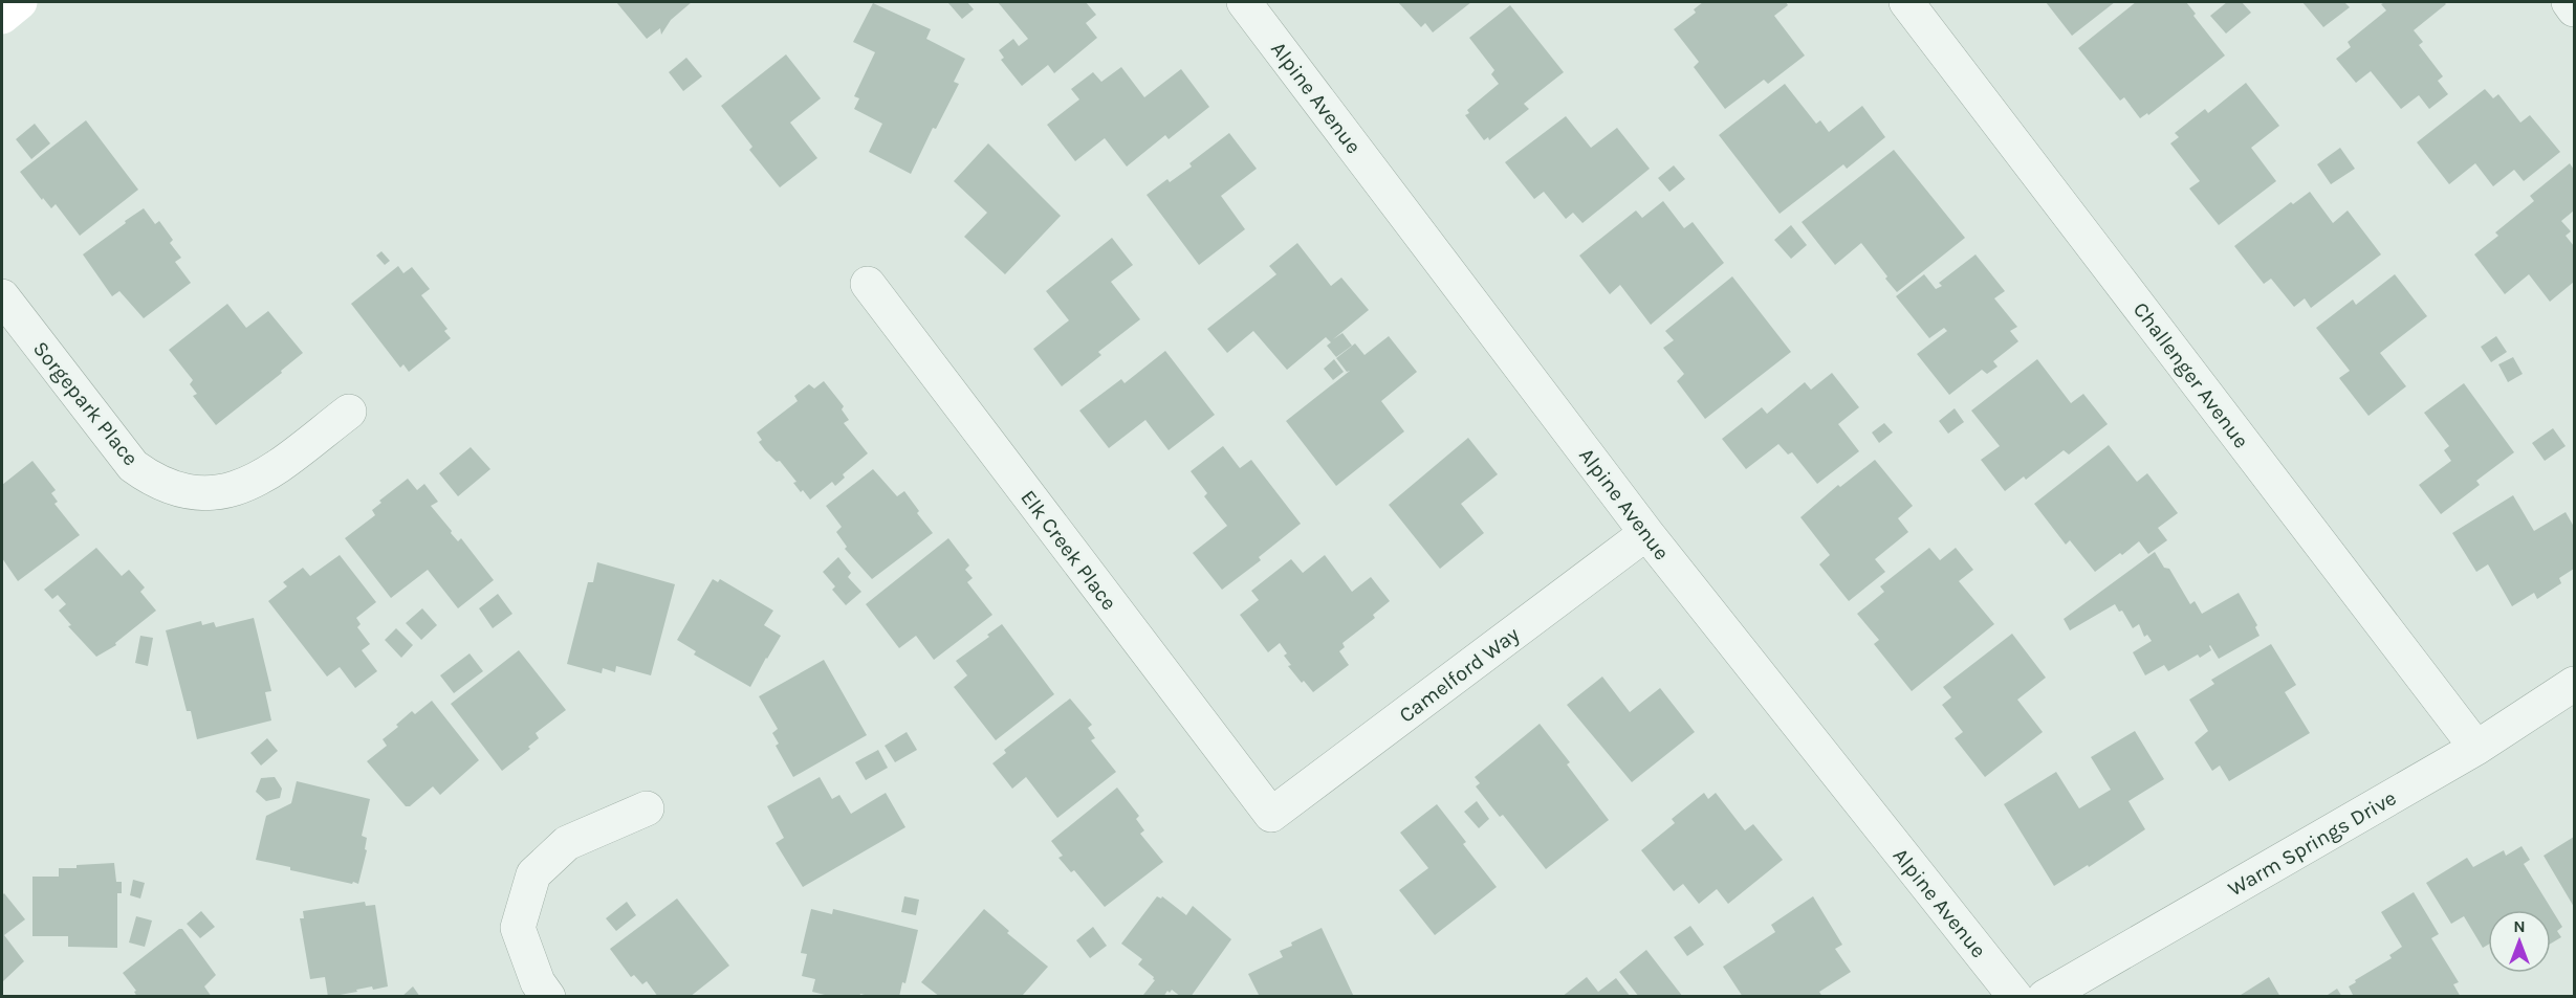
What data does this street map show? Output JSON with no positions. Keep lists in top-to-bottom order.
{
  "streets": {
    "street": [
      "Alpine Avenue",
      "Challenger Avenue",
      "Sorgepark Place",
      "Elk Creek Place",
      "Camelford Way",
      "Warm Springs Drive"
    ]
  },
  "crossings": [
    ["Alpine Avenue", "Camelford Way"],
    ["Challenger Avenue", "Warm Springs Drive"],
    ["Elk Creek Place", "Camelford Way"]
  ],
  "north": "top"
}
